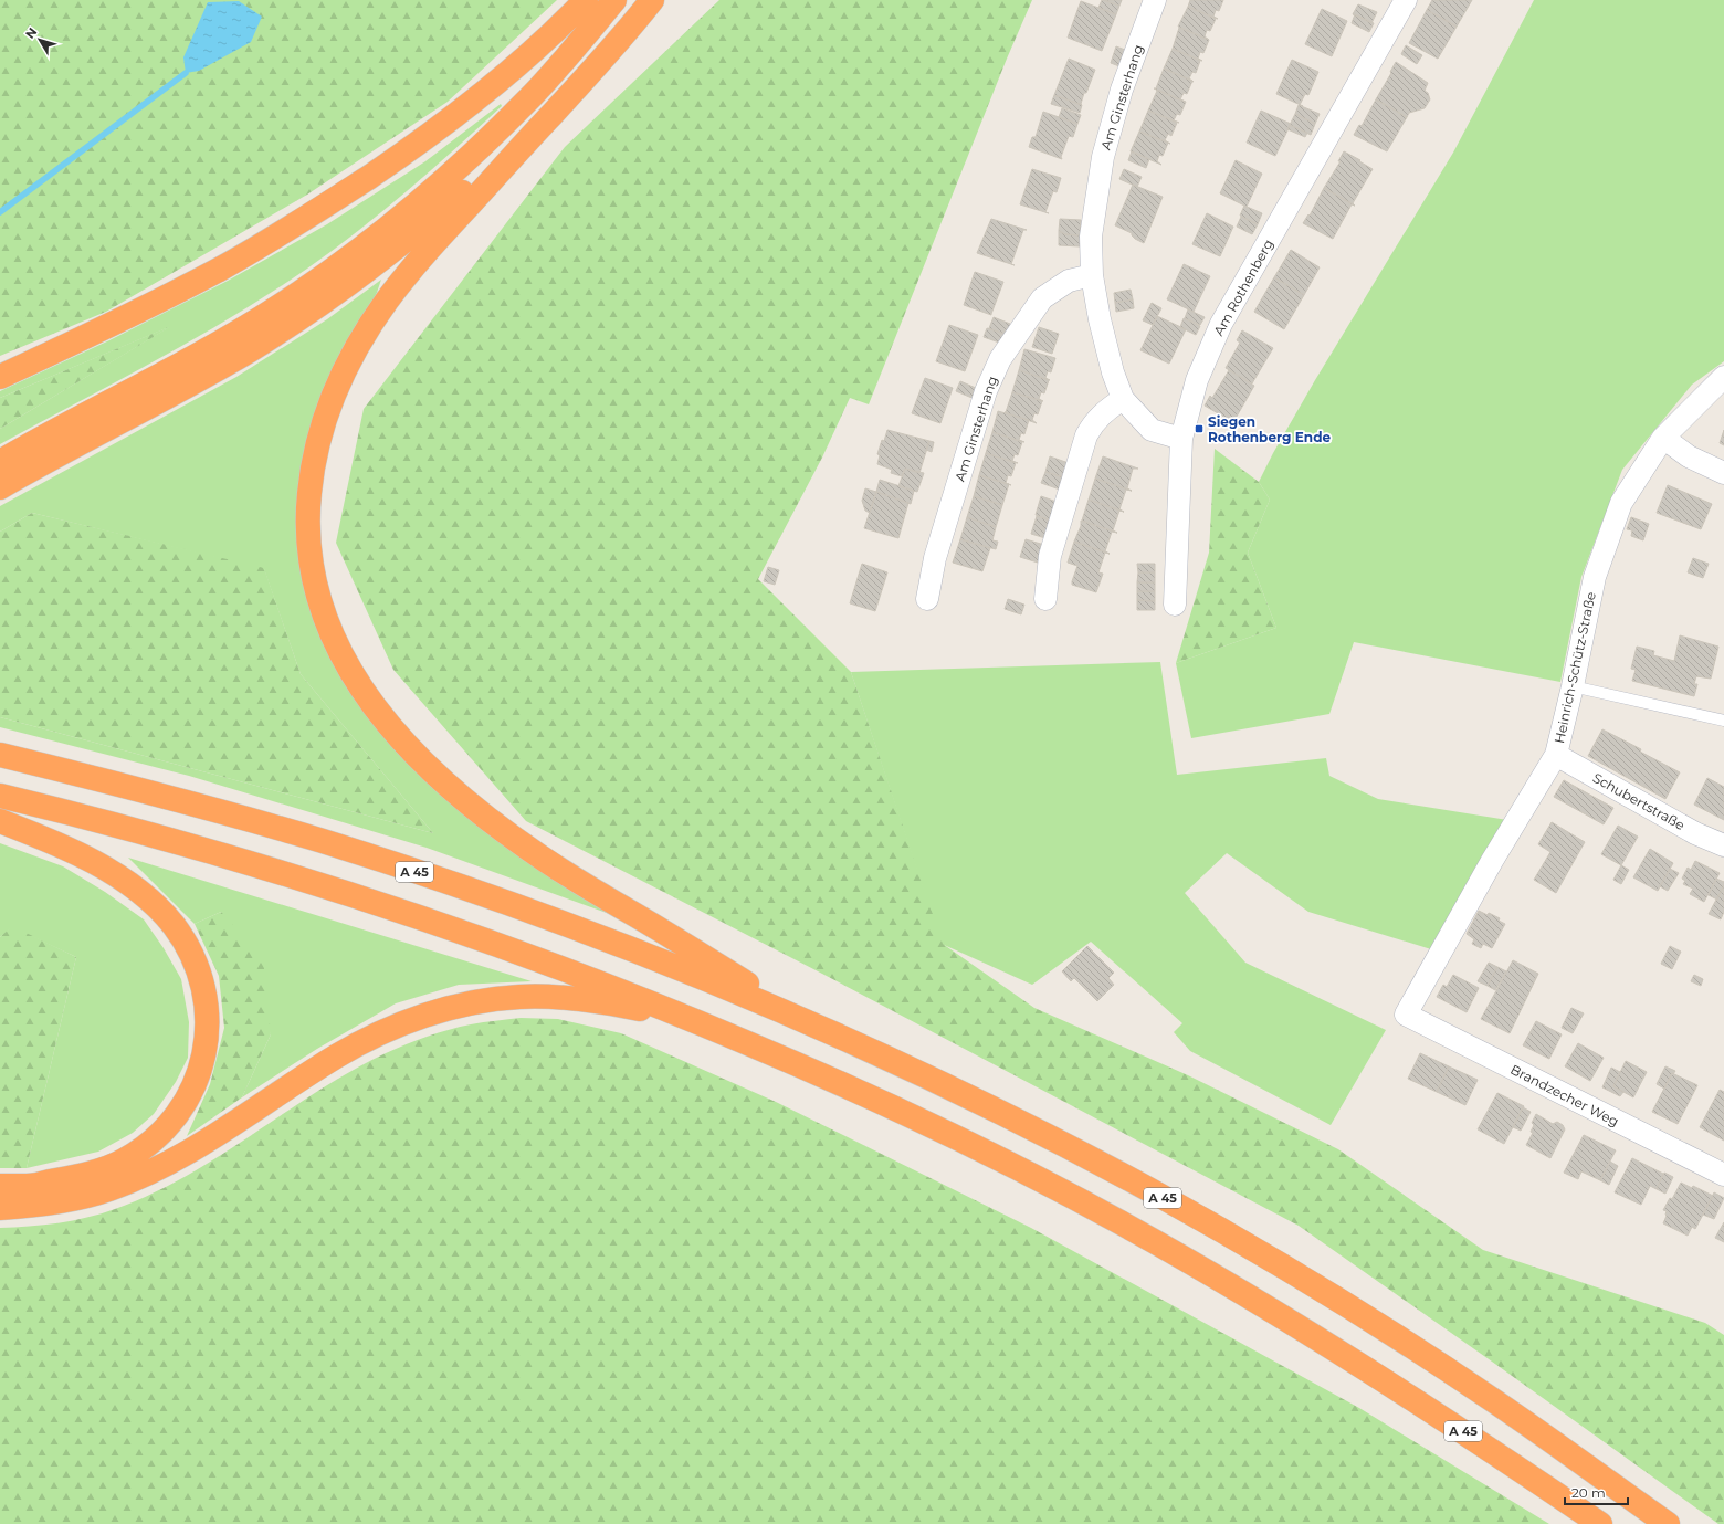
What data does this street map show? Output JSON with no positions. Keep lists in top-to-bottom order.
{
  "streets": {
    "highway": ["A 45"],
    "street": [
      "Am Ginsterhang",
      "Am Rothenberg",
      "Heinrich-Schütz-Straße",
      "Schubertstraße",
      "Brandzecher Weg"
    ]
  },
  "crossings": [
    ["Am Ginsterhang", "Am Rothenberg"],
    ["Heinrich-Schütz-Straße", "Schubertstraße"],
    ["Heinrich-Schütz-Straße", "Brandzecher Weg"]
  ],
  "places": {
    "transit": ["Siegen Rothenberg Ende"]
  },
  "scale_bar": "20 m",
  "north": "top left"
}
